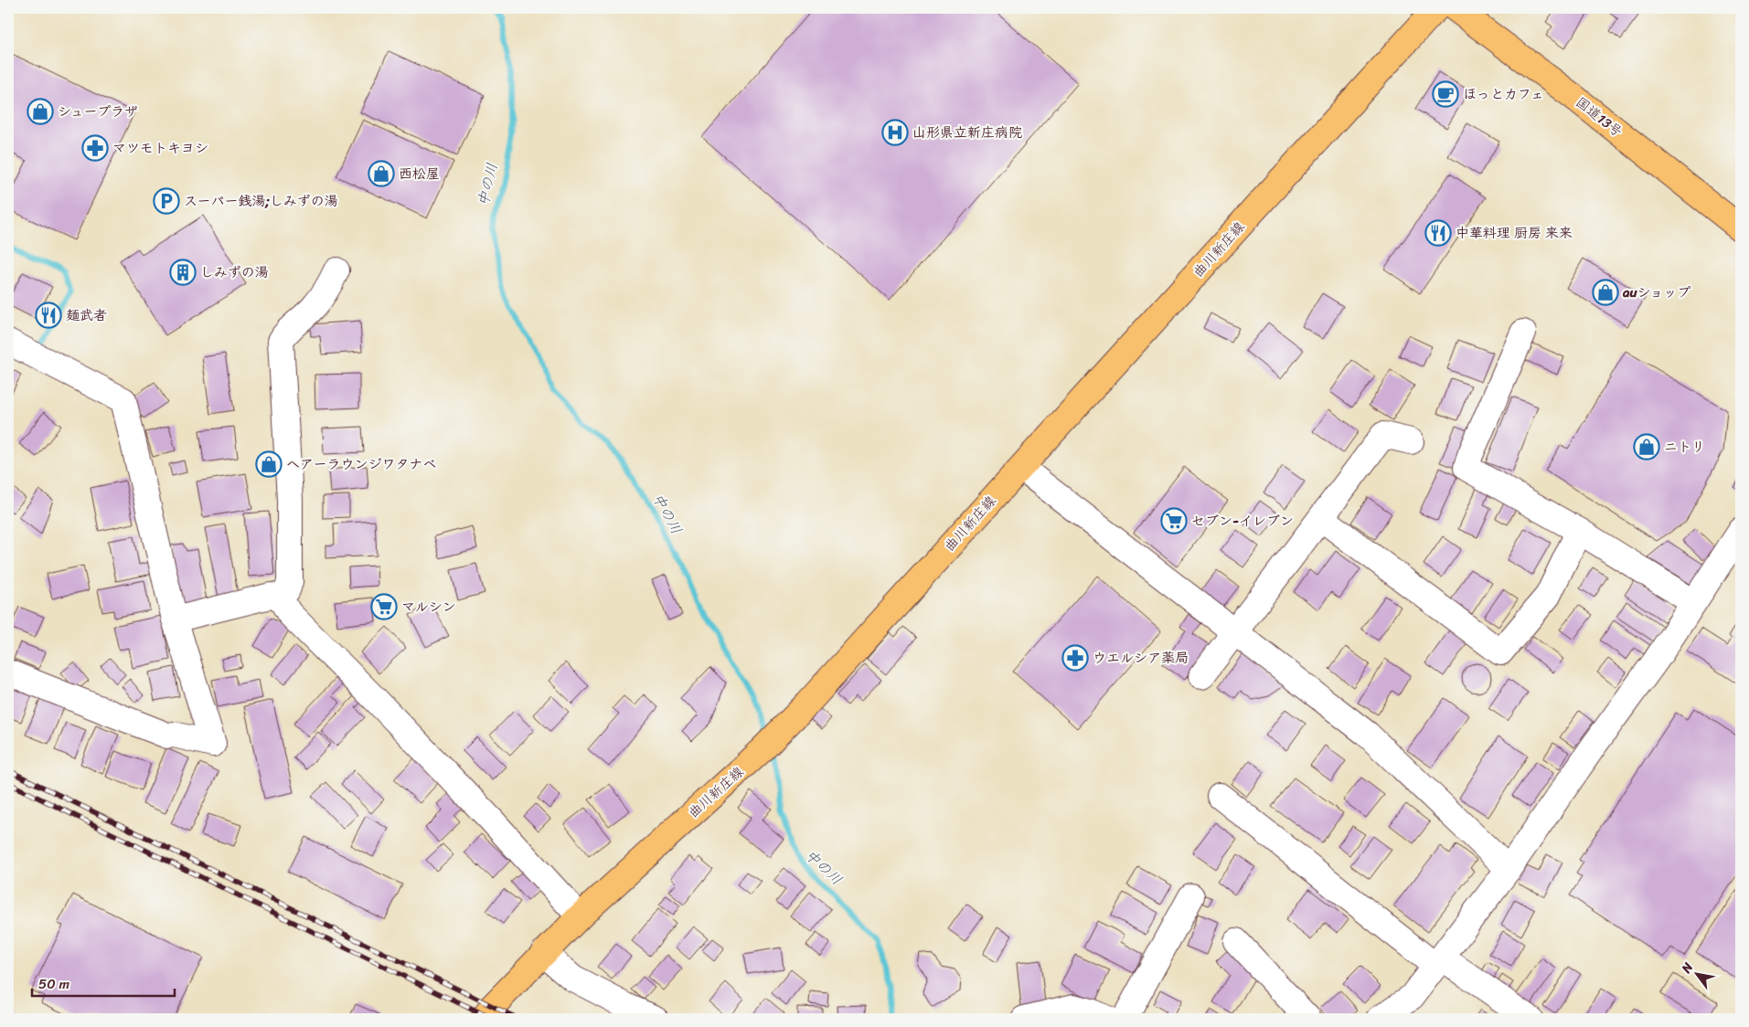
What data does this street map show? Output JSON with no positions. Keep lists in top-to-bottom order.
{
  "streets": {
    "main road": ["国道13号", "曲川新庄線"]
  },
  "water": ["中の川"],
  "places": {
    "cafe": ["ほっとカフェ"],
    "shop": [
      "シュープラザ",
      "西松屋",
      "auショップ",
      "ニトリ",
      "ヘアーラウンジワタナベ"
    ],
    "hospital": ["山形県立新庄病院"],
    "pharmacy": ["マツモトキヨシ", "ウエルシア薬局"],
    "parking": ["スーパー銭湯;しみずの湯"],
    "restaurant": ["中華料理 厨房 来来", "麺武者"],
    "building": ["しみずの湯"],
    "supermarket": ["セブン-イレブン", "マルシン"]
  },
  "scale_bar": "50 m",
  "north": "top left"
}
